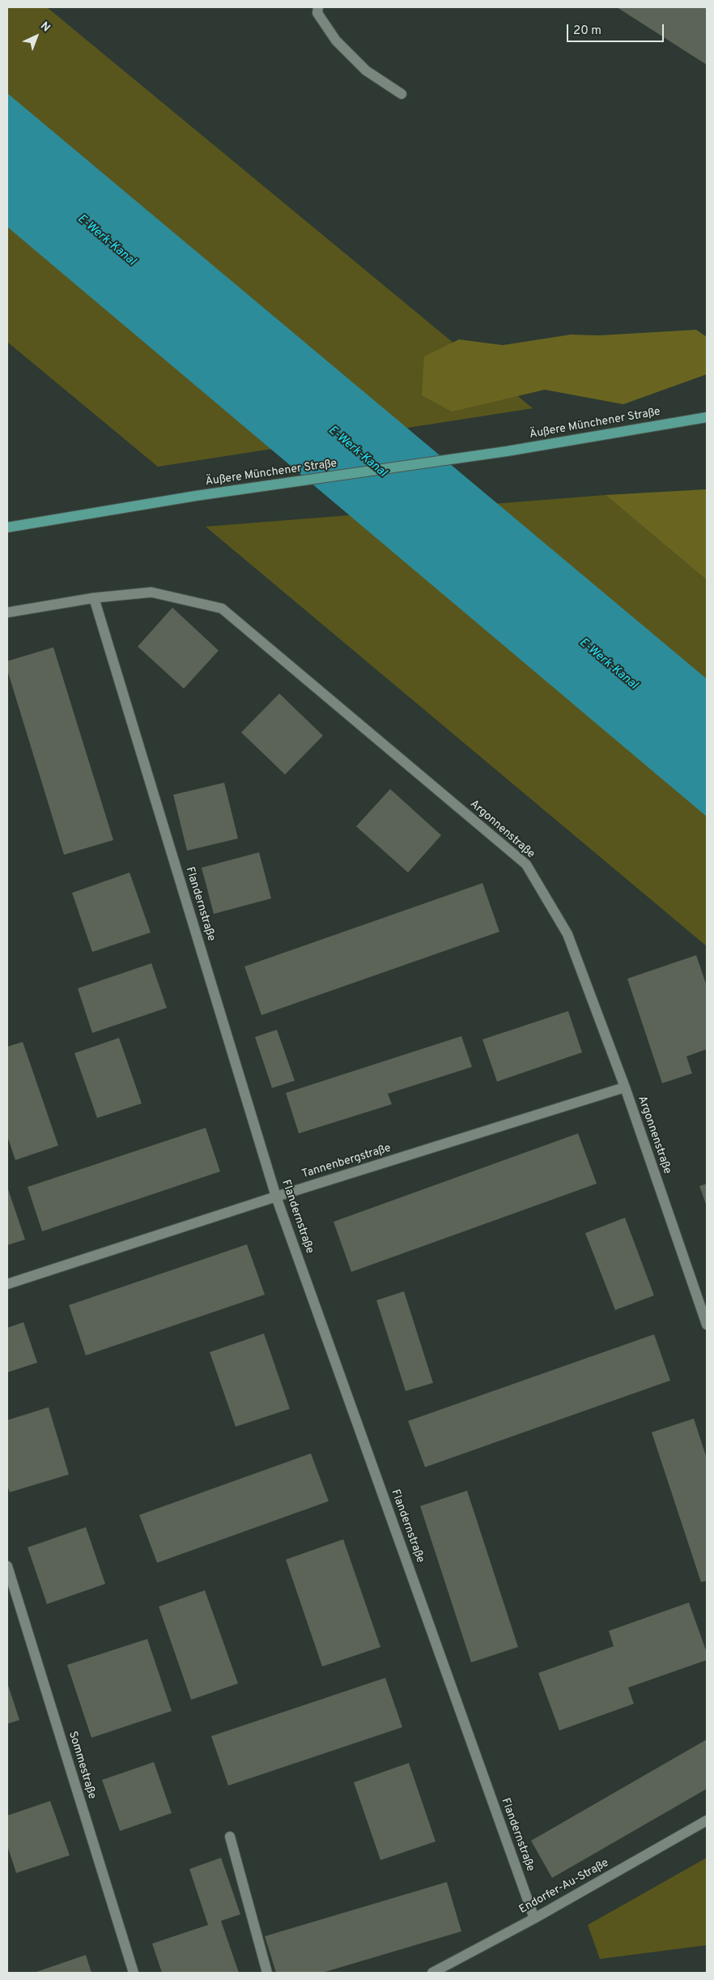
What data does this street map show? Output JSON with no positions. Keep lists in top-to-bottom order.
{
  "streets": {
    "main road": ["Äußere Münchener Straße"],
    "street": [
      "Argonnenstraße",
      "Flandernstraße",
      "Tannenbergstraße",
      "Sommestraße",
      "Endorfer-Au-Straße"
    ]
  },
  "crossings": [
    ["Argonnenstraße", "Flandernstraße"],
    ["Argonnenstraße", "Tannenbergstraße"],
    ["Flandernstraße", "Tannenbergstraße"],
    ["Flandernstraße", "Endorfer-Au-Straße"]
  ],
  "water": ["E-Werk-Kanal"],
  "scale_bar": "20 m",
  "north": "top right"
}
